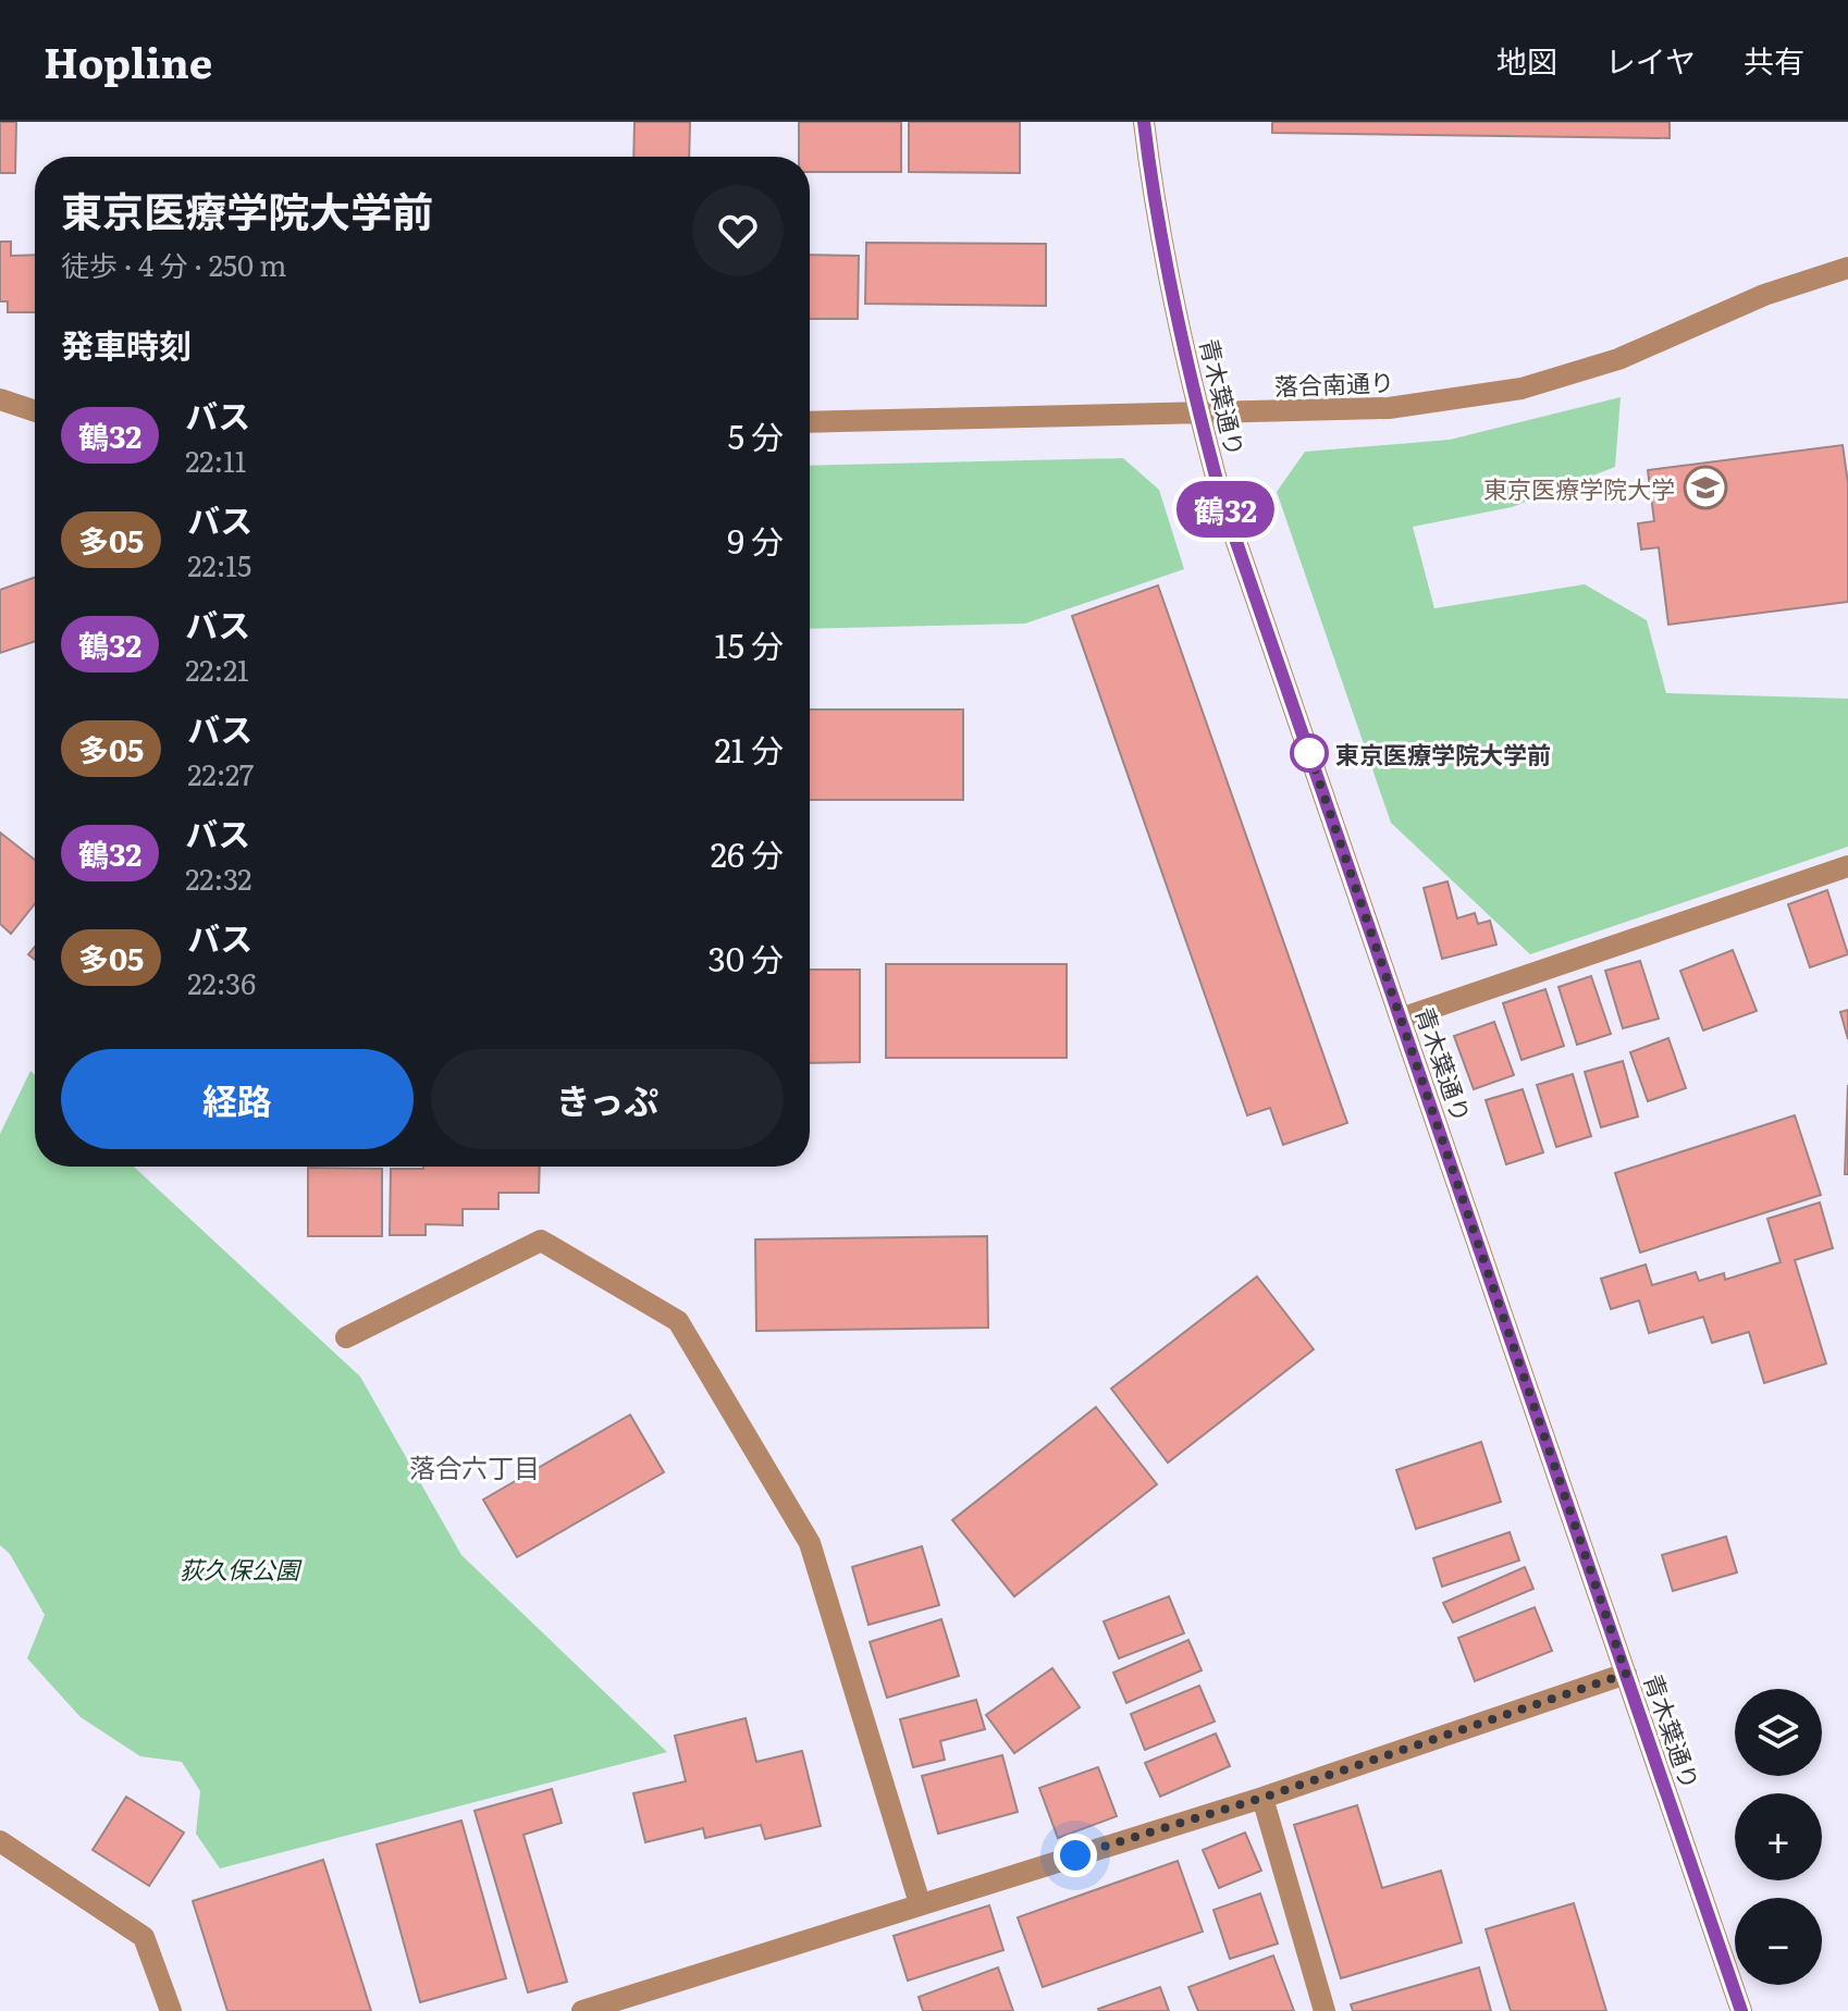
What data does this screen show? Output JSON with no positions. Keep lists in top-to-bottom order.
{
  "streets": {
    "street": ["落合南通り", "青木葉通り"]
  },
  "crossings": [
    ["落合南通り", "青木葉通り"]
  ],
  "districts": ["落合六丁目"],
  "parks": ["荻久保公園"],
  "places": {
    "school or university": ["東京医療学院大学"],
    "other": ["東京医療学院大学前"]
  },
  "lines": ["bus line 鶴32"],
  "page": {
    "header": "Hopline",
    "nav": ["地図", "レイヤ", "共有"],
    "on_map": "鶴32",
    "heading": [
      ["東京医療学院大学前", "徒歩 · 4 分 · 250 m"],
      "発車時刻"
    ],
    "list": [
      {
        "mark": "鶴32",
        "name": "バス",
        "note": "22:11",
        "value": "5 分"
      },
      {
        "mark": "多05",
        "name": "バス",
        "note": "22:15",
        "value": "9 分"
      },
      {
        "mark": "鶴32",
        "name": "バス",
        "note": "22:21",
        "value": "15 分"
      },
      {
        "mark": "多05",
        "name": "バス",
        "note": "22:27",
        "value": "21 分"
      },
      {
        "mark": "鶴32",
        "name": "バス",
        "note": "22:32",
        "value": "26 分"
      },
      {
        "mark": "多05",
        "name": "バス",
        "note": "22:36",
        "value": "30 分"
      }
    ],
    "buttons": ["経路", "きっぷ"],
    "map_buttons": ["+", "−"]
  }
}
